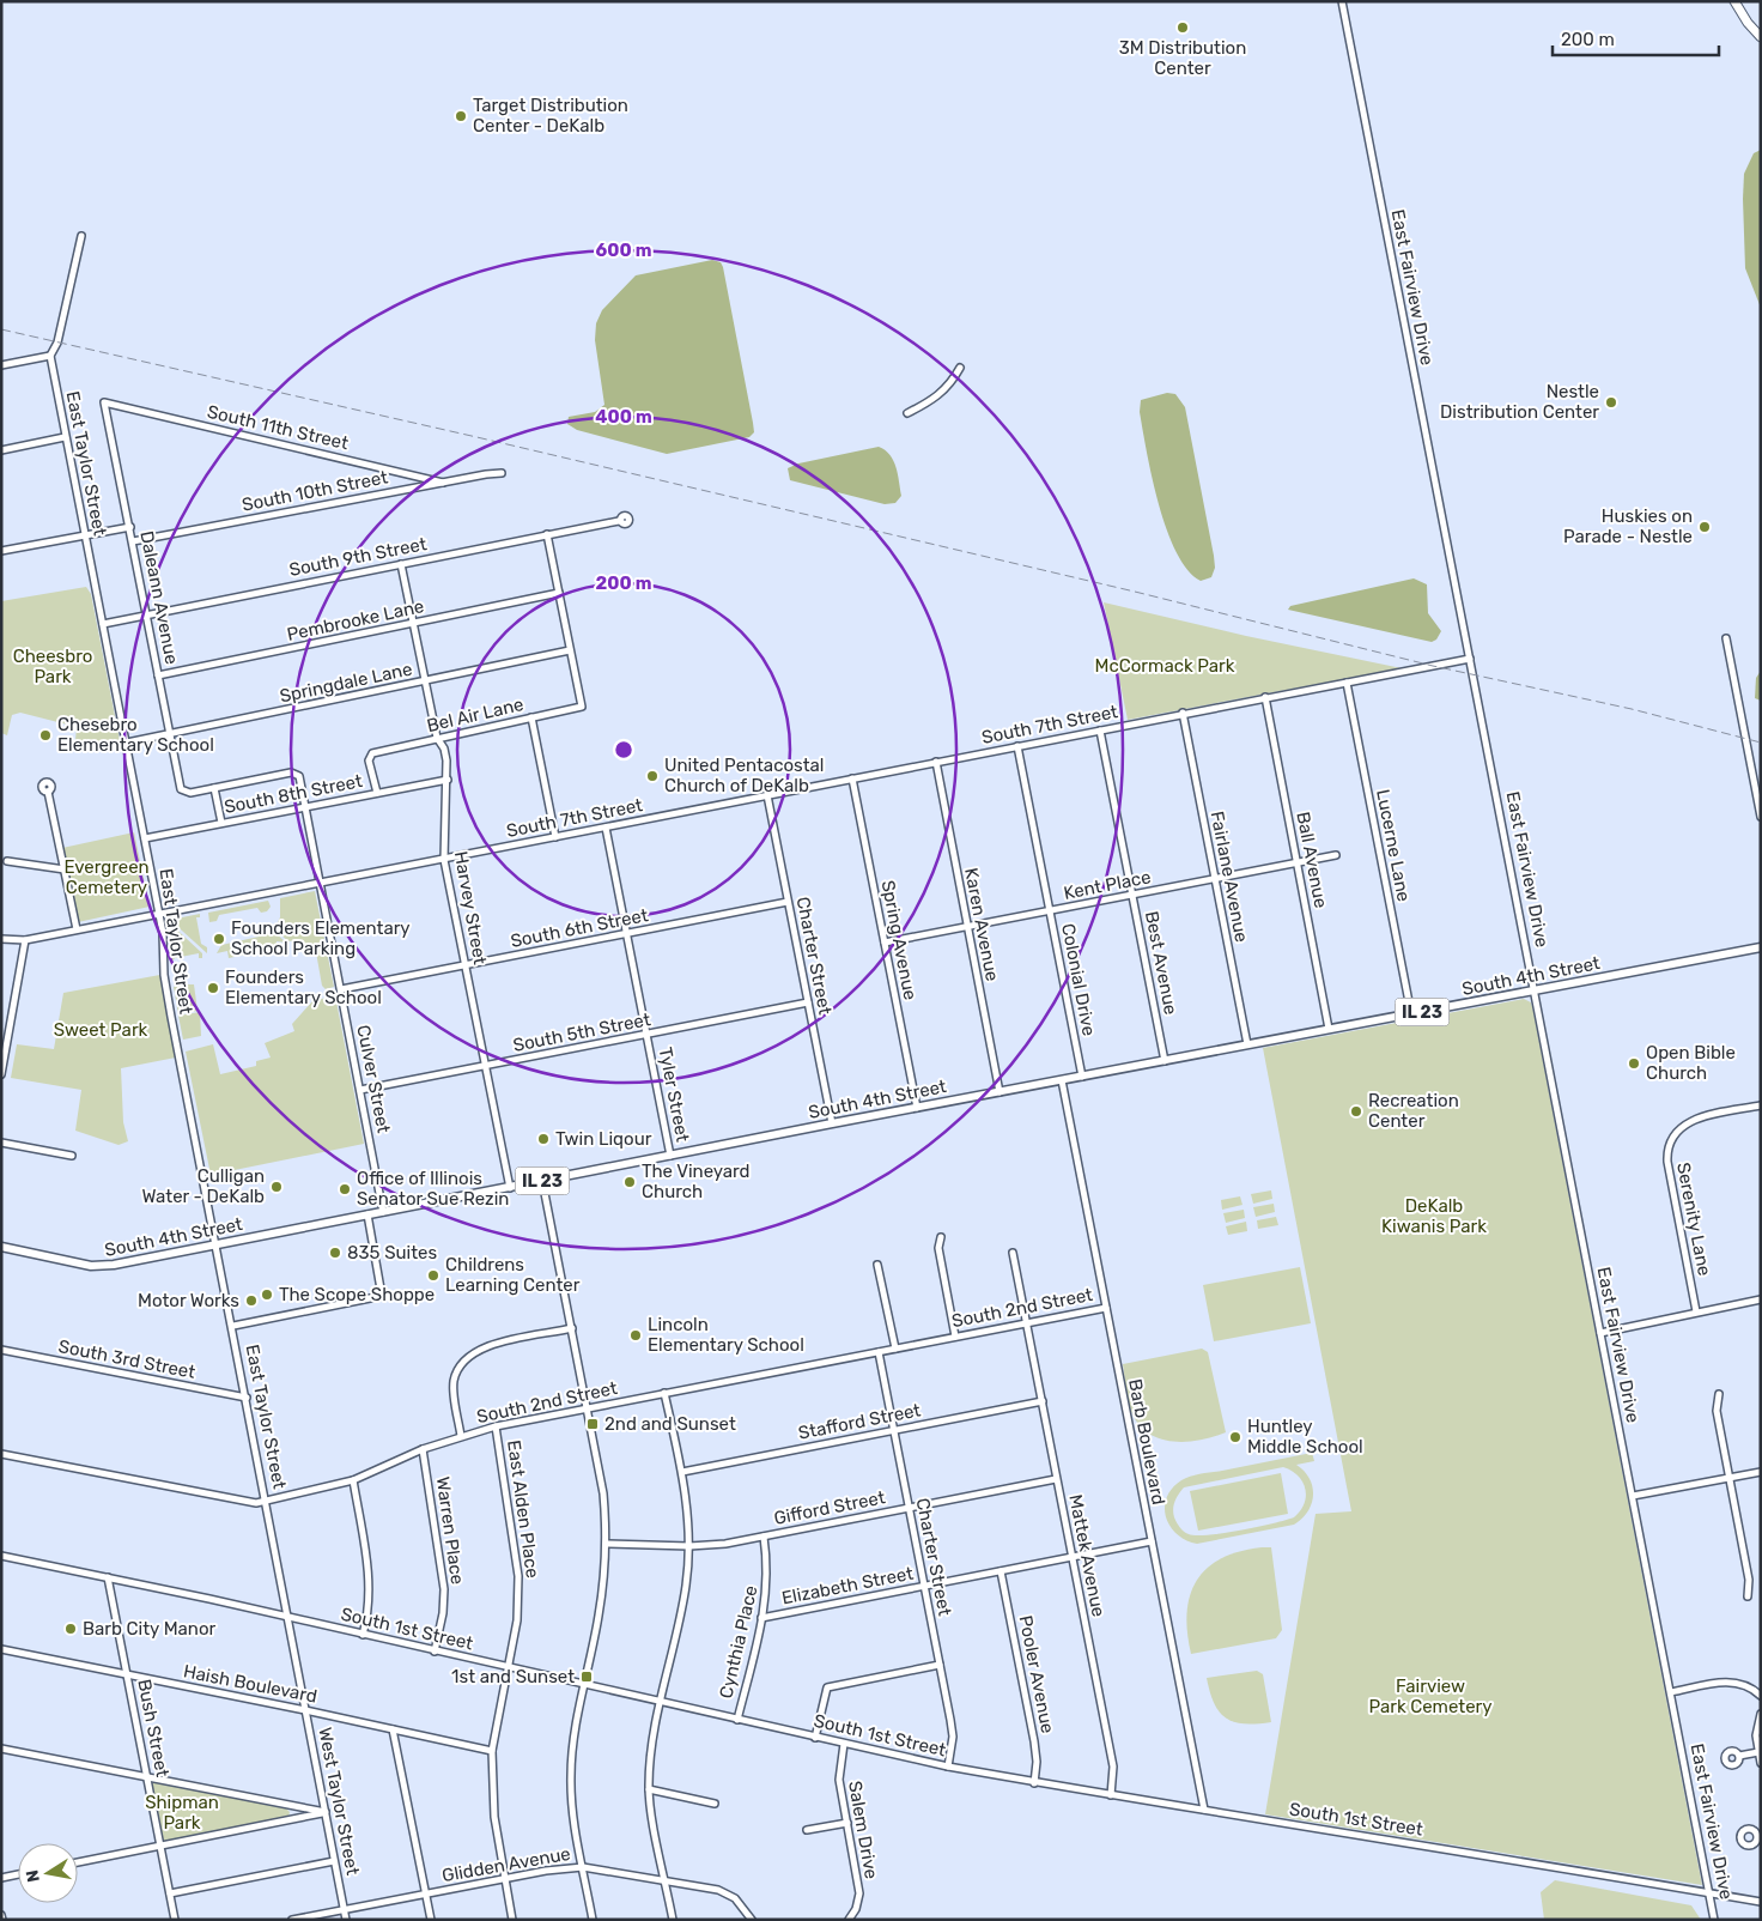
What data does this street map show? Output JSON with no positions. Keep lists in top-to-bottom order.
{
  "streets": {
    "main road": ["South 4th Street", "IL 23"],
    "street": [
      "East Fairview Drive",
      "South 11th Street",
      "East Taylor Street",
      "South 10th Street",
      "South 9th Street",
      "Daleann Avenue",
      "Pembrooke Lane",
      "Springdale Lane",
      "Bel Air Lane",
      "South 7th Street",
      "South 8th Street",
      "Lucerne Lane",
      "Ball Avenue",
      "Fairlane Avenue",
      "Kent Place",
      "Harvey Street",
      "Karen Avenue",
      "South 6th Street",
      "Spring Avenue",
      "Charter Street",
      "Best Avenue",
      "Colonial Drive",
      "South 5th Street",
      "Culver Street",
      "Tyler Street",
      "Serenity Lane",
      "South 2nd Street",
      "South 3rd Street",
      "Stafford Street",
      "Barb Boulevard",
      "Gifford Street",
      "East Alden Place",
      "Warren Place",
      "Mattek Avenue",
      "Elizabeth Street",
      "South 1st Street",
      "Cynthia Place",
      "Pooler Avenue",
      "Haish Boulevard",
      "Bush Street",
      "West Taylor Street",
      "Salem Drive",
      "Glidden Avenue"
    ]
  },
  "crossings": [
    ["East Fairview Drive", "South 7th Street"],
    ["East Fairview Drive", "South 4th Street"],
    ["East Fairview Drive", "South 1st Street"],
    ["South 11th Street", "South 10th Street"],
    ["South 11th Street", "Daleann Avenue"],
    ["East Taylor Street", "South 9th Street"],
    ["East Taylor Street", "Springdale Lane"],
    ["East Taylor Street", "South 7th Street"],
    ["East Taylor Street", "South 8th Street"],
    ["East Taylor Street", "South 4th Street"],
    ["East Taylor Street", "South 2nd Street"],
    ["East Taylor Street", "South 3rd Street"],
    ["East Taylor Street", "South 1st Street"],
    ["East Taylor Street", "West Taylor Street"],
    ["South 10th Street", "Daleann Avenue"],
    ["South 9th Street", "Daleann Avenue"],
    ["South 9th Street", "Harvey Street"],
    ["Daleann Avenue", "Pembrooke Lane"],
    ["Daleann Avenue", "Springdale Lane"],
    ["Daleann Avenue", "Culver Street"],
    ["Pembrooke Lane", "Harvey Street"],
    ["Springdale Lane", "Bel Air Lane"],
    ["Springdale Lane", "Harvey Street"],
    ["Bel Air Lane", "South 8th Street"],
    ["Bel Air Lane", "Harvey Street"],
    ["South 7th Street", "Lucerne Lane"],
    ["South 7th Street", "Ball Avenue"],
    ["South 7th Street", "Fairlane Avenue"],
    ["South 7th Street", "Harvey Street"],
    ["South 7th Street", "Karen Avenue"],
    ["South 7th Street", "Spring Avenue"],
    ["South 7th Street", "Charter Street"],
    ["South 7th Street", "Best Avenue"],
    ["South 7th Street", "Colonial Drive"],
    ["South 7th Street", "Culver Street"],
    ["South 7th Street", "Tyler Street"],
    ["South 8th Street", "Harvey Street"],
    ["South 8th Street", "Culver Street"],
    ["Lucerne Lane", "South 4th Street"],
    ["Ball Avenue", "Kent Place"],
    ["Ball Avenue", "South 4th Street"],
    ["Fairlane Avenue", "Kent Place"],
    ["Fairlane Avenue", "South 4th Street"],
    ["Kent Place", "Karen Avenue"],
    ["Kent Place", "Spring Avenue"],
    ["Kent Place", "Best Avenue"],
    ["Kent Place", "Colonial Drive"],
    ["Harvey Street", "South 6th Street"],
    ["Harvey Street", "South 4th Street"],
    ["Harvey Street", "South 5th Street"],
    ["Karen Avenue", "South 4th Street"],
    ["South 6th Street", "Charter Street"],
    ["South 6th Street", "Culver Street"],
    ["South 6th Street", "Tyler Street"],
    ["Spring Avenue", "South 4th Street"],
    ["Charter Street", "South 4th Street"],
    ["Charter Street", "South 5th Street"],
    ["Charter Street", "South 2nd Street"],
    ["Charter Street", "Stafford Street"],
    ["Charter Street", "Gifford Street"],
    ["Charter Street", "Elizabeth Street"],
    ["Charter Street", "South 1st Street"],
    ["Best Avenue", "South 4th Street"],
    ["South 4th Street", "Colonial Drive"],
    ["South 4th Street", "Culver Street"],
    ["South 4th Street", "Tyler Street"],
    ["South 4th Street", "Barb Boulevard"],
    ["South 5th Street", "Culver Street"],
    ["South 5th Street", "Tyler Street"],
    ["South 2nd Street", "Barb Boulevard"],
    ["South 2nd Street", "East Alden Place"],
    ["South 2nd Street", "Warren Place"],
    ["South 2nd Street", "Mattek Avenue"],
    ["Stafford Street", "Mattek Avenue"],
    ["Barb Boulevard", "Elizabeth Street"],
    ["Barb Boulevard", "South 1st Street"],
    ["Gifford Street", "Mattek Avenue"],
    ["Gifford Street", "Cynthia Place"],
    ["East Alden Place", "South 1st Street"],
    ["East Alden Place", "Haish Boulevard"],
    ["East Alden Place", "Glidden Avenue"],
    ["Warren Place", "South 1st Street"],
    ["Mattek Avenue", "Elizabeth Street"],
    ["Mattek Avenue", "South 1st Street"],
    ["Elizabeth Street", "Cynthia Place"],
    ["Elizabeth Street", "Pooler Avenue"],
    ["South 1st Street", "Cynthia Place"],
    ["South 1st Street", "Pooler Avenue"],
    ["South 1st Street", "Bush Street"],
    ["South 1st Street", "West Taylor Street"],
    ["South 1st Street", "Salem Drive"],
    ["Haish Boulevard", "Bush Street"],
    ["Haish Boulevard", "West Taylor Street"],
    ["West Taylor Street", "Glidden Avenue"]
  ],
  "parks": [
    "Cheesbro Park",
    "McCormack Park",
    "Evergreen Cemetery",
    "Sweet Park",
    "DeKalb Kiwanis Park",
    "Fairview Park Cemetery",
    "Shipman Park"
  ],
  "places": {
    "other": [
      "3M Distribution Center",
      "Target Distribution Center - DeKalb",
      "Nestle Distribution Center",
      "Huskies on Parade - Nestle",
      "Chesebro Elementary School",
      "United Pentacostal Church of DeKalb",
      "Founders Elementary School Parking",
      "Founders Elementary School",
      "Open Bible Church",
      "Recreation Center",
      "Twin Liqour",
      "The Vineyard Church",
      "Culligan Water - DeKalb",
      "Office of Illinois Senator Sue Rezin",
      "835 Suites",
      "Childrens Learning Center",
      "The Scope Shoppe",
      "Motor Works",
      "Lincoln Elementary School",
      "Huntley Middle School",
      "Barb City Manor"
    ],
    "transit": ["2nd and Sunset", "1st and Sunset"]
  },
  "scale_bar": "200 m",
  "north": "left",
  "rings": ["600 m", "400 m", "200 m"]
}
